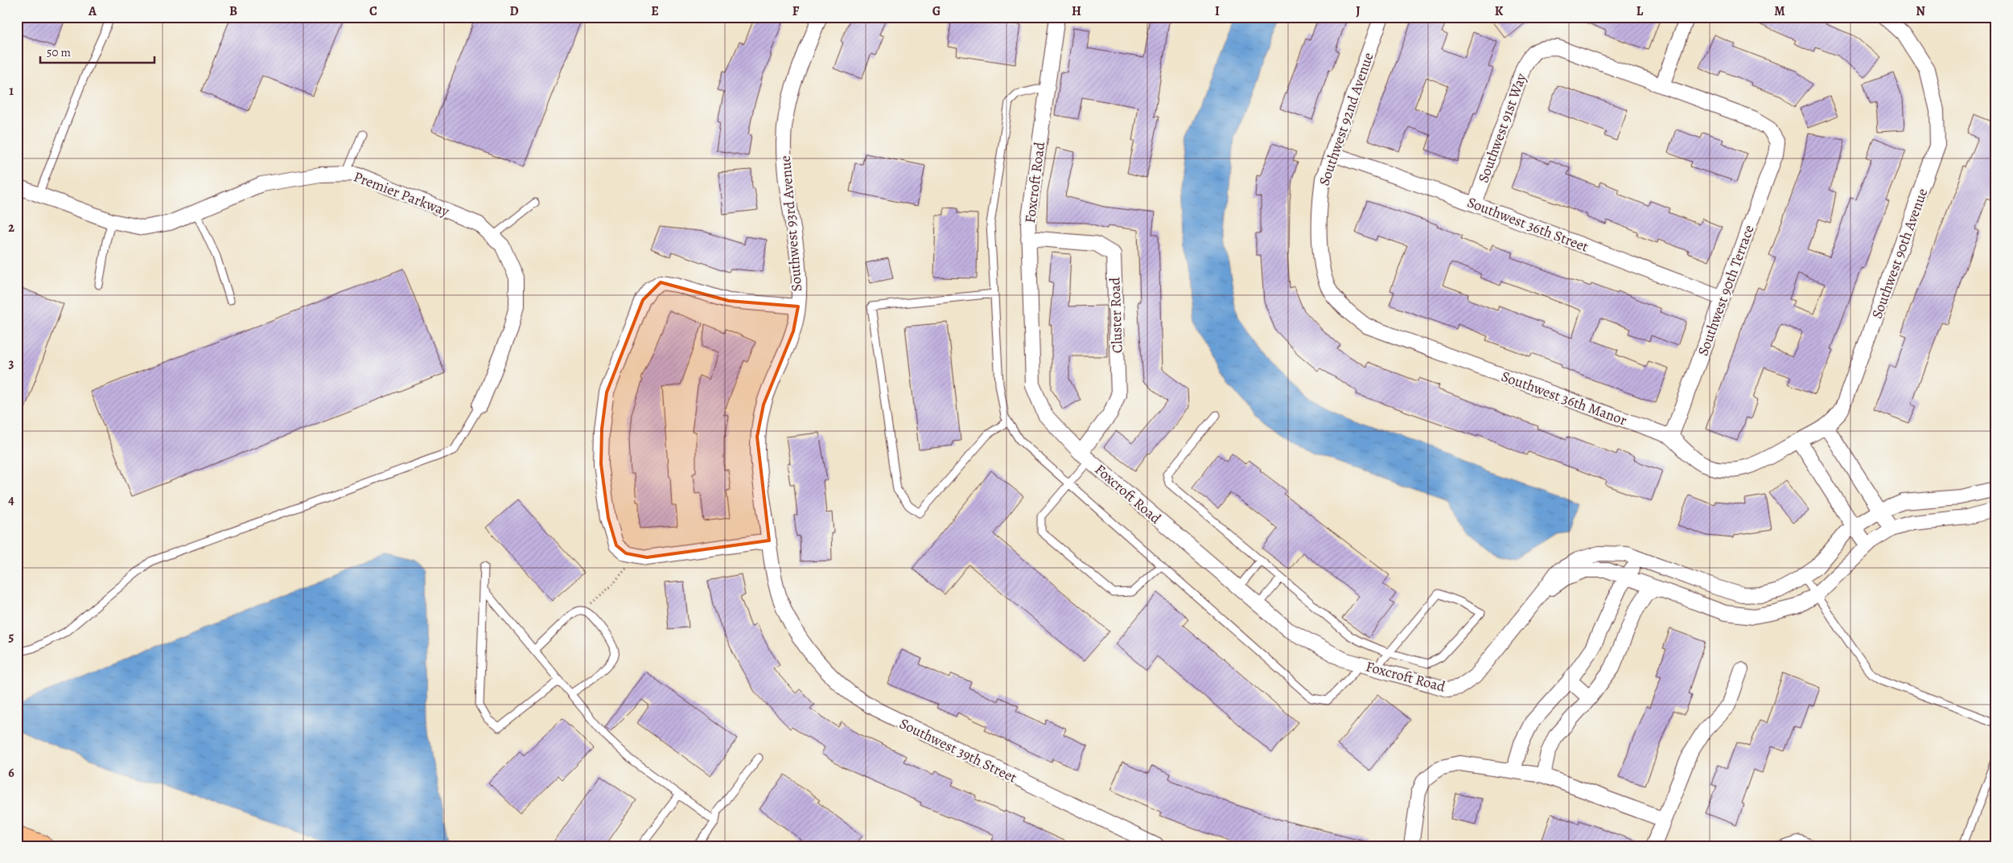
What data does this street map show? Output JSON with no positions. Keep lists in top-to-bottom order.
{
  "streets": {
    "street": [
      "Southwest 92nd Avenue",
      "Southwest 91st Way",
      "Foxcroft Road",
      "Premier Parkway",
      "Southwest 93rd Avenue",
      "Southwest 36th Street",
      "Southwest 90th Avenue",
      "Southwest 90th Terrace",
      "Cluster Road",
      "Southwest 36th Manor",
      "Southwest 39th Street"
    ]
  },
  "crossings": [
    ["Southwest 92nd Avenue", "Southwest 36th Street"],
    ["Southwest 92nd Avenue", "Southwest 36th Manor"],
    ["Southwest 91st Way", "Southwest 36th Street"],
    ["Southwest 91st Way", "Southwest 90th Terrace"],
    ["Foxcroft Road", "Cluster Road"],
    ["Southwest 93rd Avenue", "Southwest 39th Street"],
    ["Southwest 36th Street", "Southwest 90th Terrace"],
    ["Southwest 90th Avenue", "Southwest 36th Manor"],
    ["Southwest 90th Terrace", "Southwest 36th Manor"]
  ],
  "scale_bar": "50 m",
  "grid": {
    "columns": [
      "A",
      "B",
      "C",
      "D",
      "E",
      "F",
      "G",
      "H",
      "I",
      "J",
      "K",
      "L",
      "M",
      "N"
    ],
    "rows": [
      "1",
      "2",
      "3",
      "4",
      "5",
      "6"
    ]
  }
}
